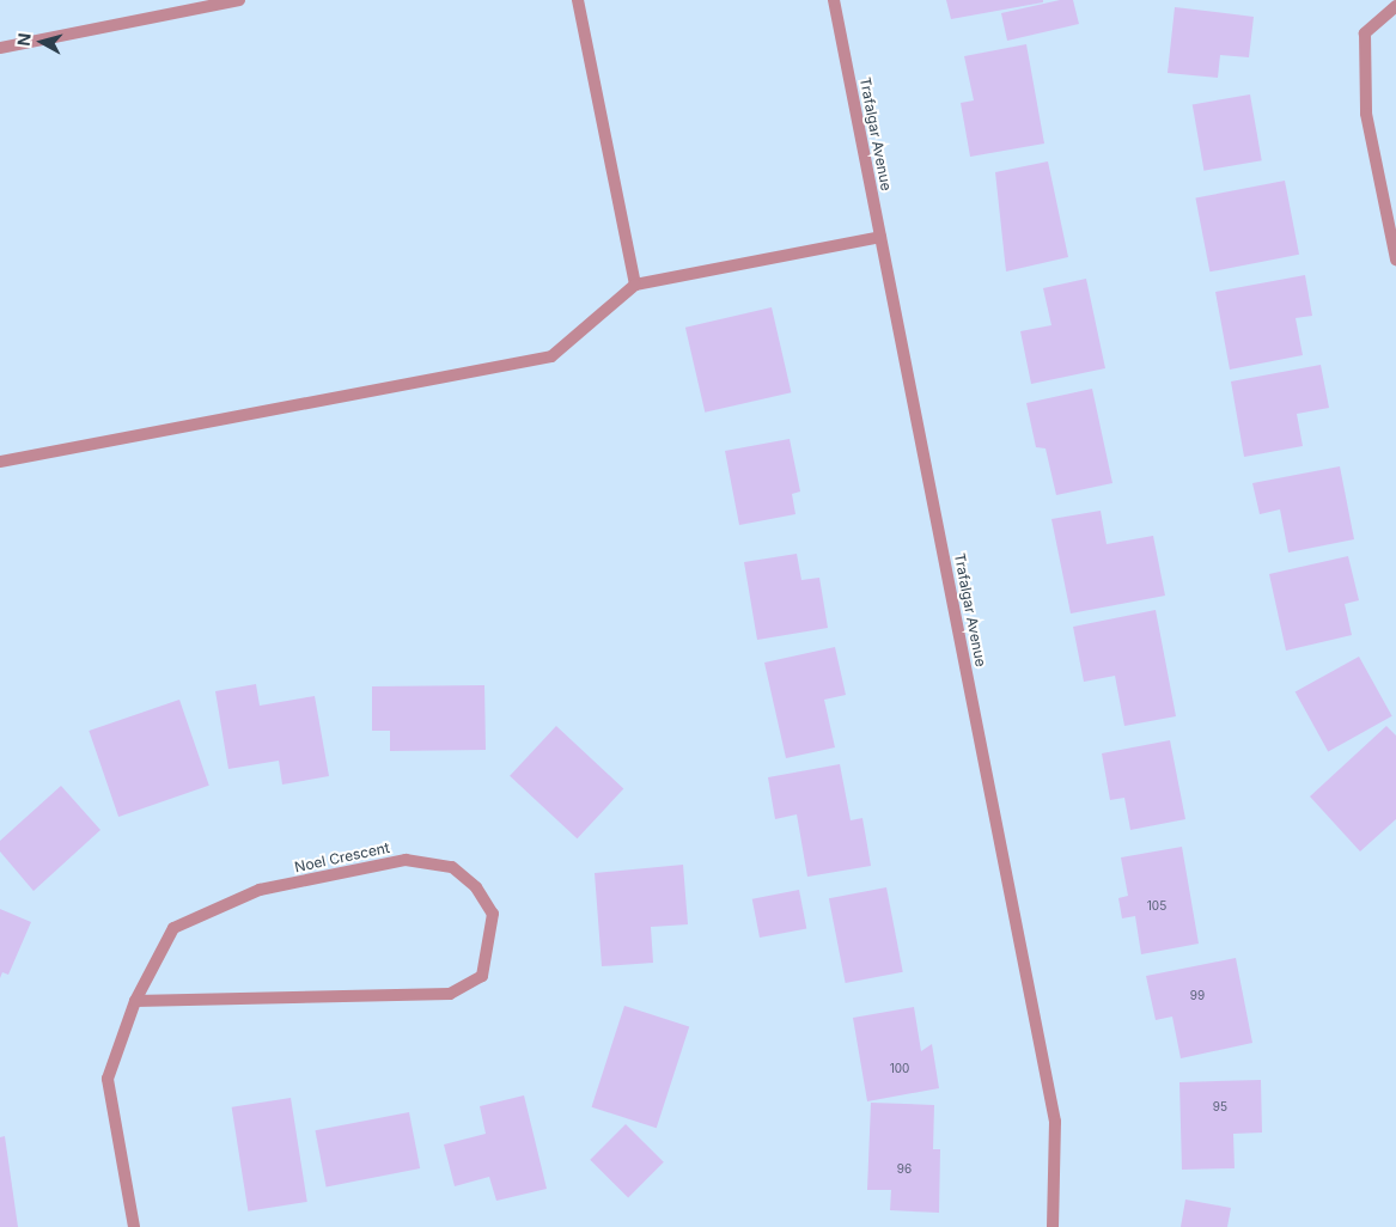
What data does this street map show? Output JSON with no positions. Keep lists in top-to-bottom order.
{
  "streets": {
    "street": ["Trafalgar Avenue", "Noel Crescent"]
  },
  "house_numbers": [
    "105",
    "99",
    "100",
    "95",
    "96"
  ],
  "north": "left"
}
